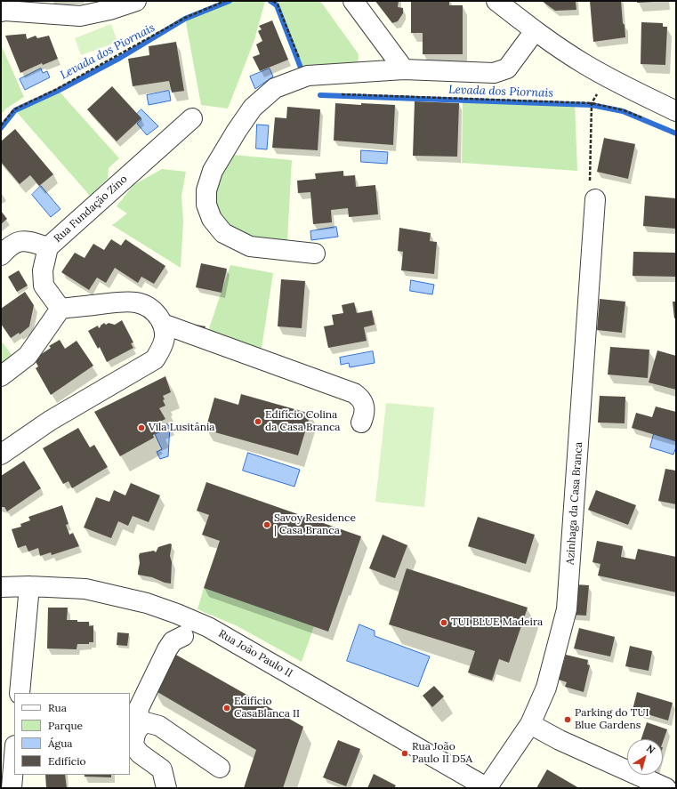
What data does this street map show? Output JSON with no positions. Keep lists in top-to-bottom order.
{
  "streets": {
    "street": ["Rua Fundação Zino", "Azinhaga da Casa Branca", "Rua João Paulo II"]
  },
  "crossings": [
    ["Azinhaga da Casa Branca", "Rua João Paulo II"]
  ],
  "water": ["Levada dos Piornais"],
  "places": [
    "Edifício Colina da Casa Branca",
    "Vila Lusitânia",
    "Savoy Residence | Casa Branca",
    "TUI BLUE Madeira",
    "Edifício CasaBlanca II",
    "Parking do TUI Blue Gardens",
    "Rua João Paulo II D5A"
  ],
  "legend": [
    "Rua",
    "Parque",
    "Água",
    "Edifício"
  ],
  "north": "top right"
}
